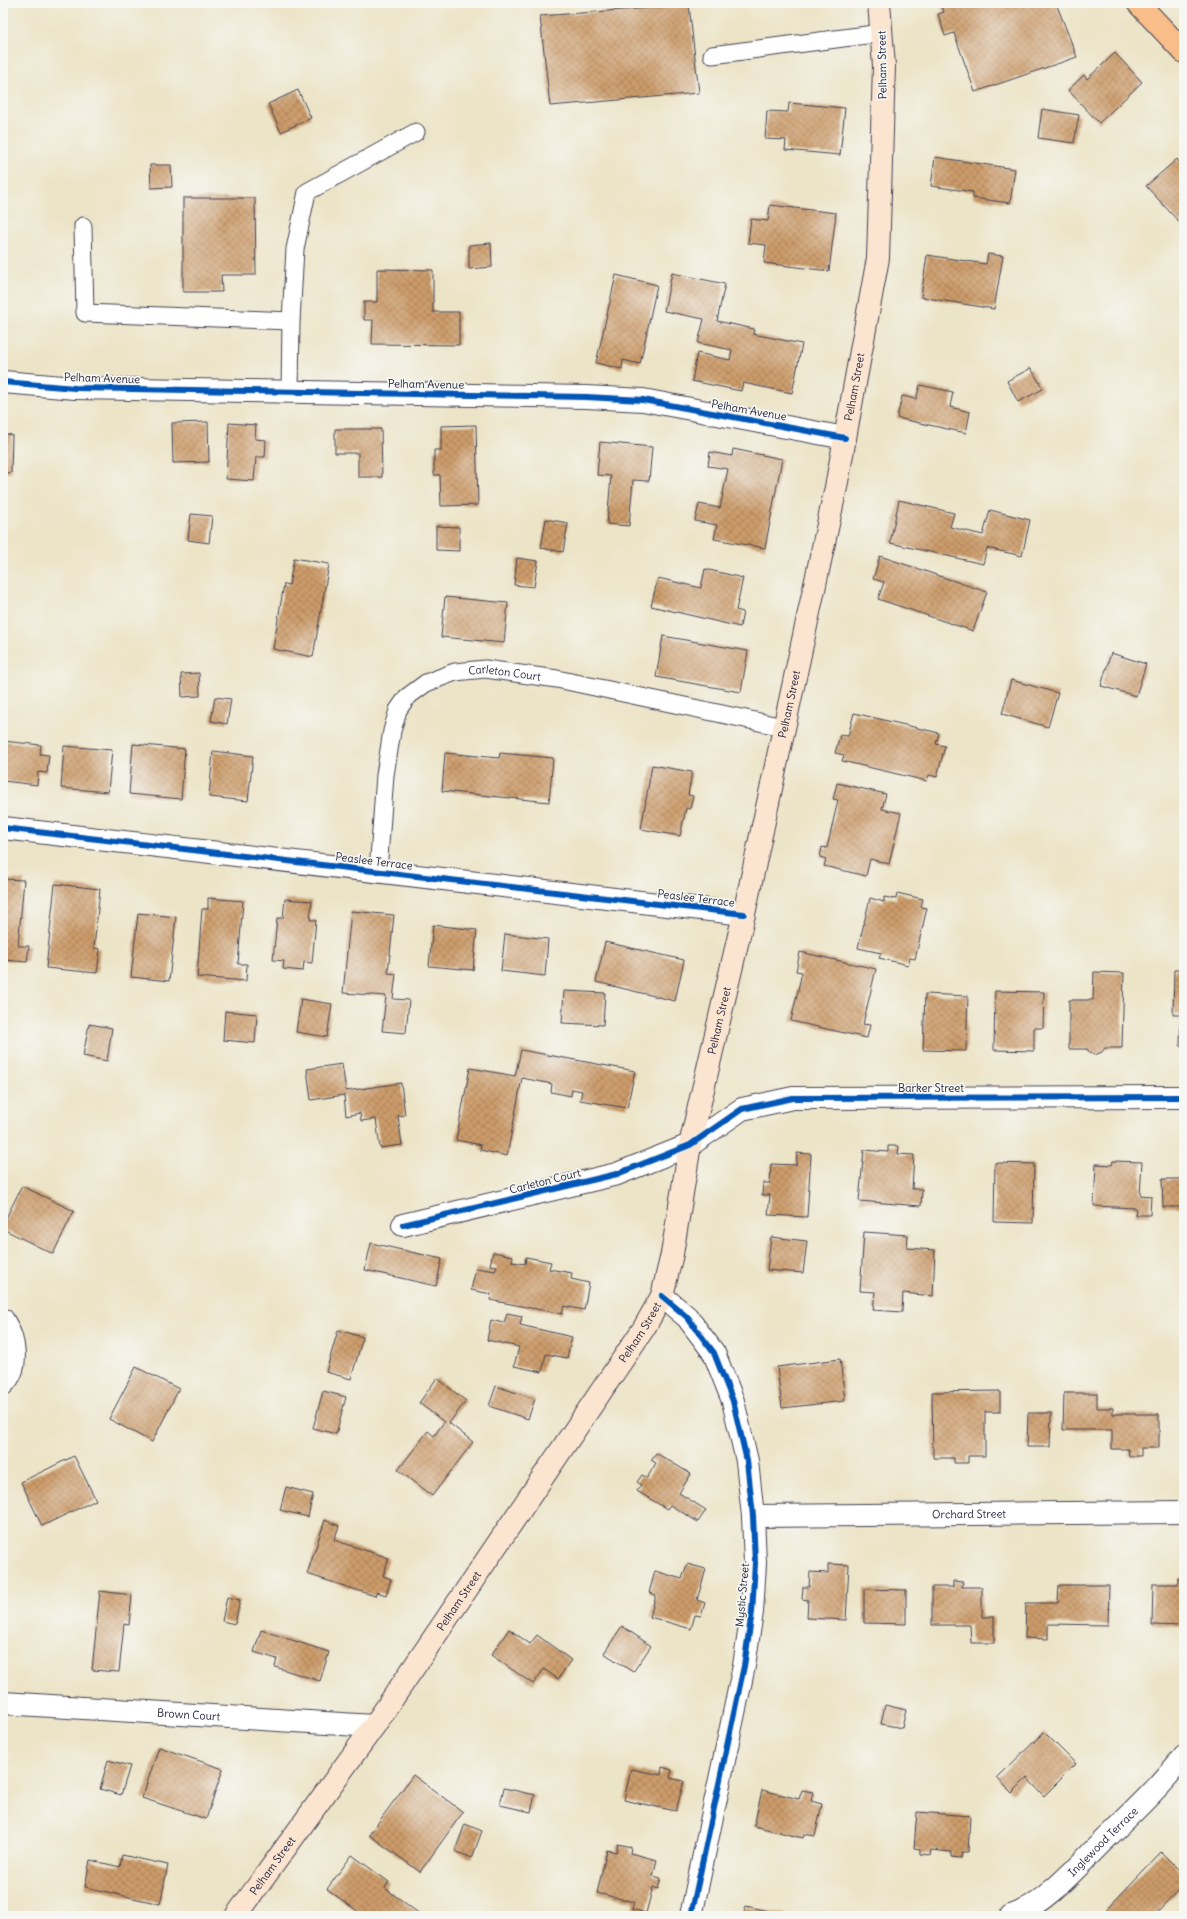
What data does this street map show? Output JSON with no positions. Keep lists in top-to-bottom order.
{
  "streets": {
    "main road": ["Pelham Street"],
    "street": [
      "Pelham Avenue",
      "Carleton Court",
      "Peaslee Terrace",
      "Barker Street",
      "Orchard Street",
      "Mystic Street",
      "Brown Court",
      "Inglewood Terrace"
    ]
  },
  "crossings": [
    ["Pelham Street", "Pelham Avenue"],
    ["Pelham Street", "Carleton Court"],
    ["Pelham Street", "Peaslee Terrace"],
    ["Pelham Street", "Barker Street"],
    ["Pelham Street", "Mystic Street"],
    ["Pelham Street", "Brown Court"],
    ["Carleton Court", "Peaslee Terrace"],
    ["Carleton Court", "Barker Street"],
    ["Orchard Street", "Mystic Street"]
  ]
}
